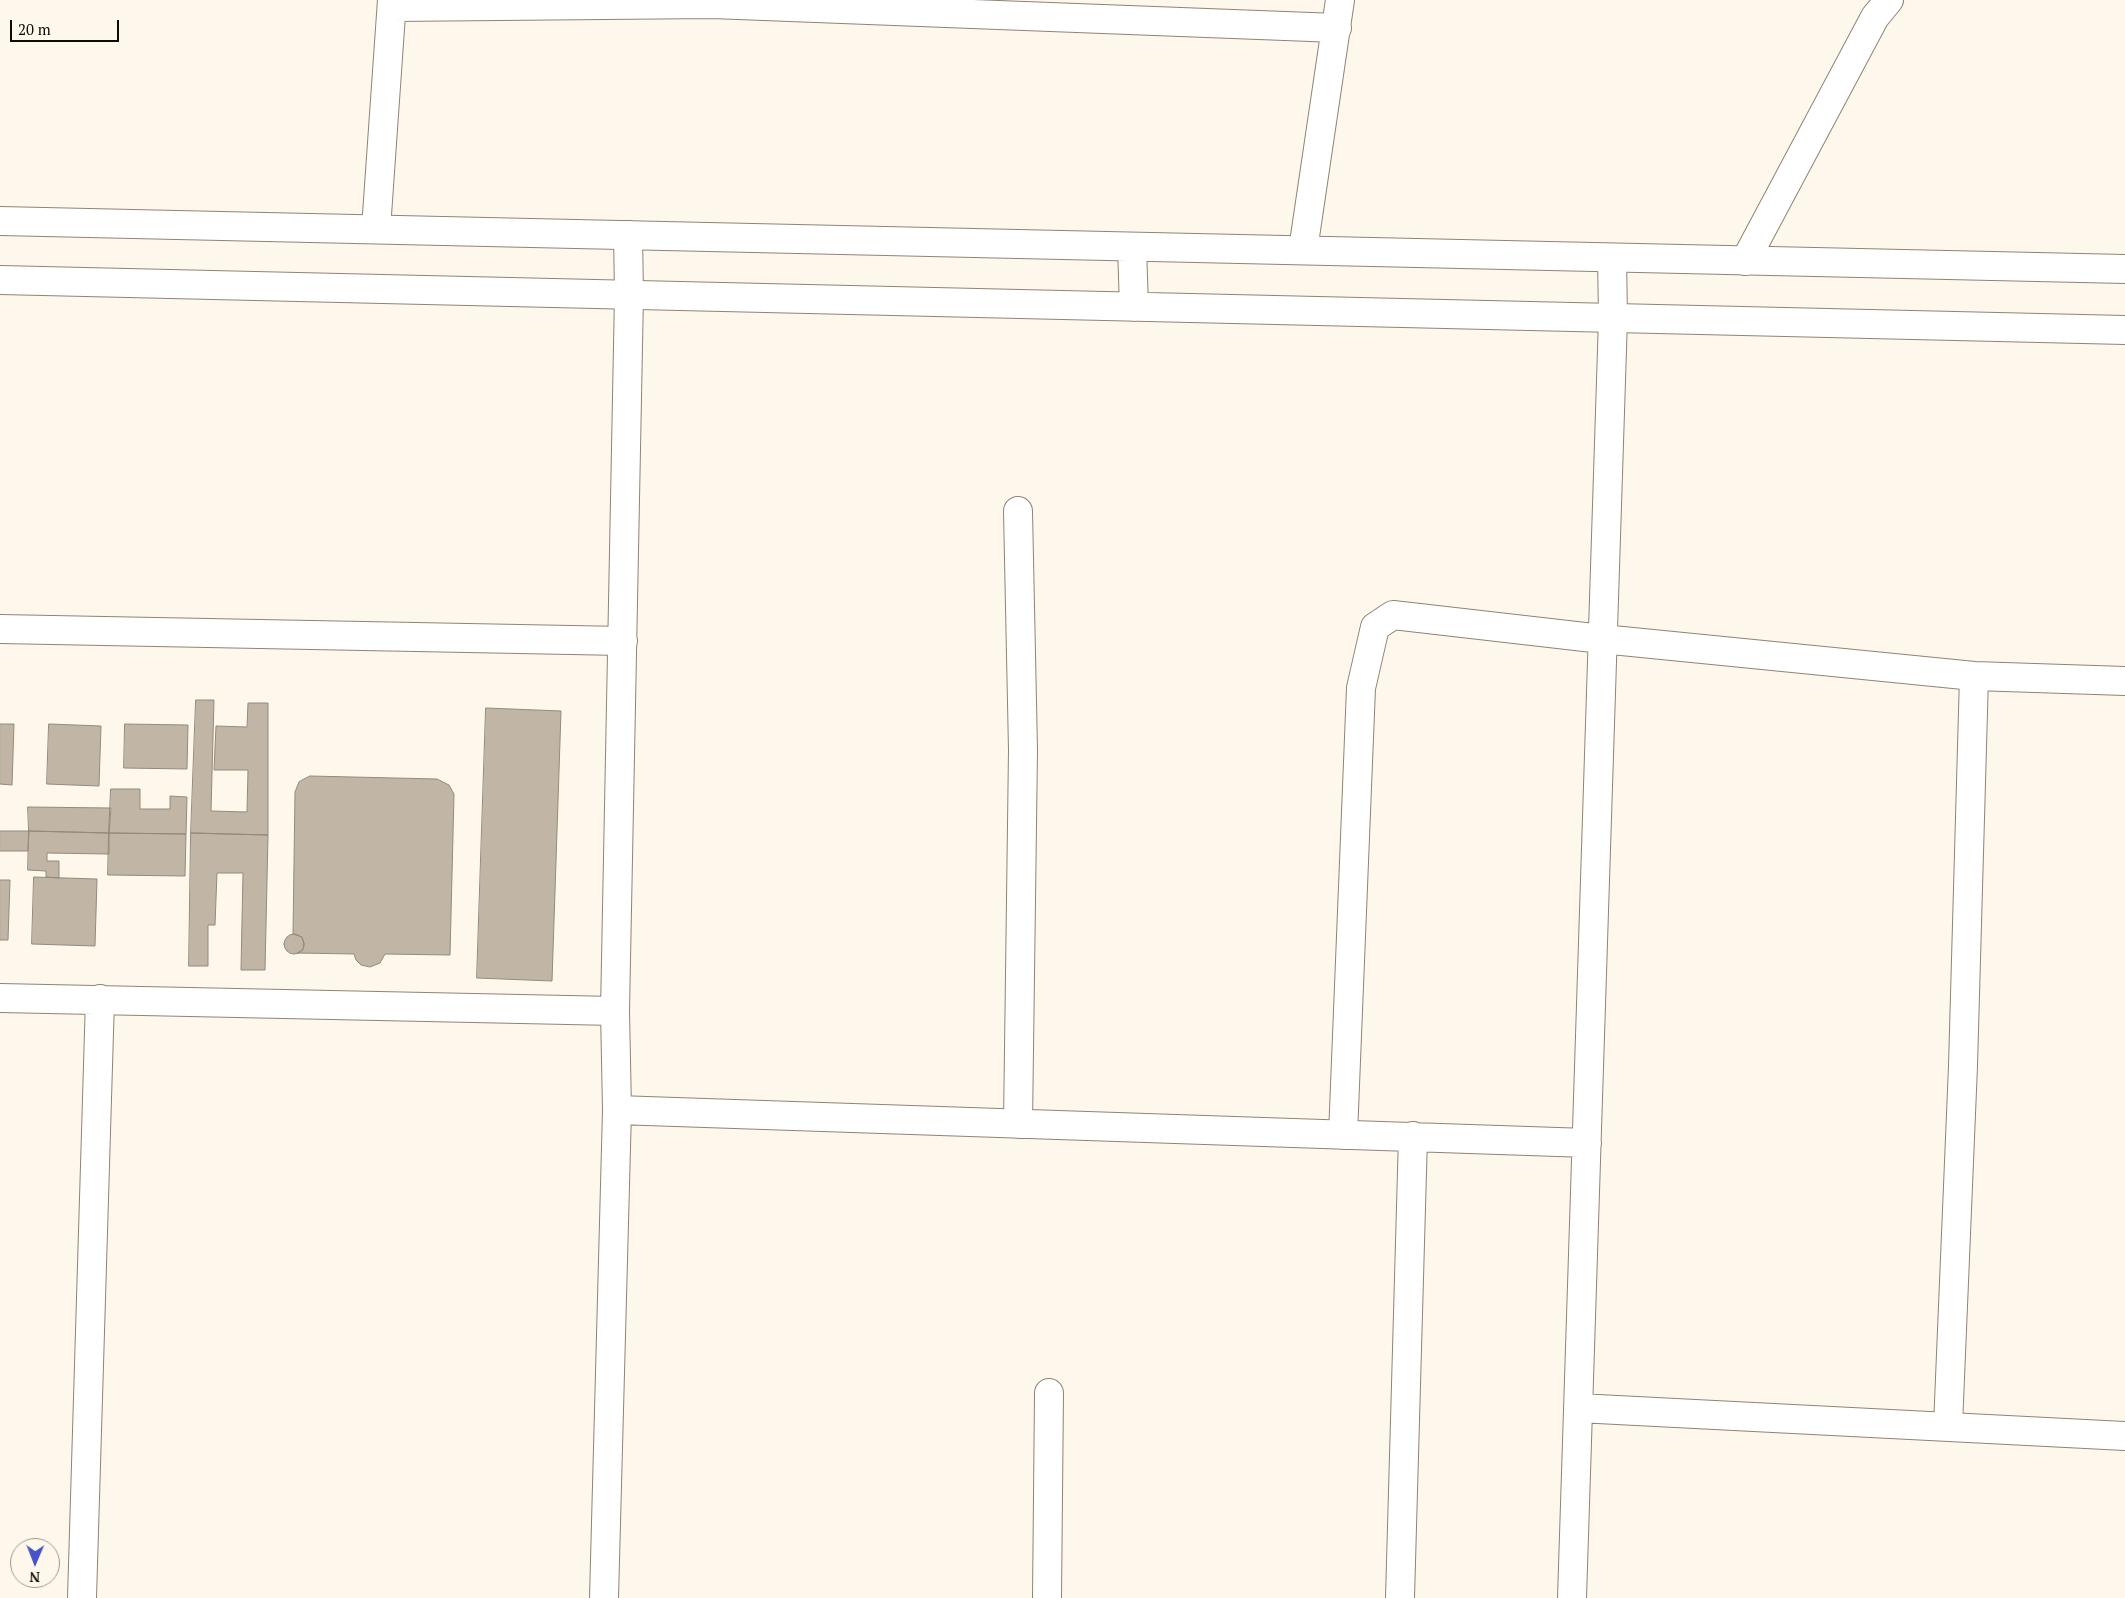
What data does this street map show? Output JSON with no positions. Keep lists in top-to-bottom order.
{
  "scale_bar": "20 m",
  "north": "bottom"
}
